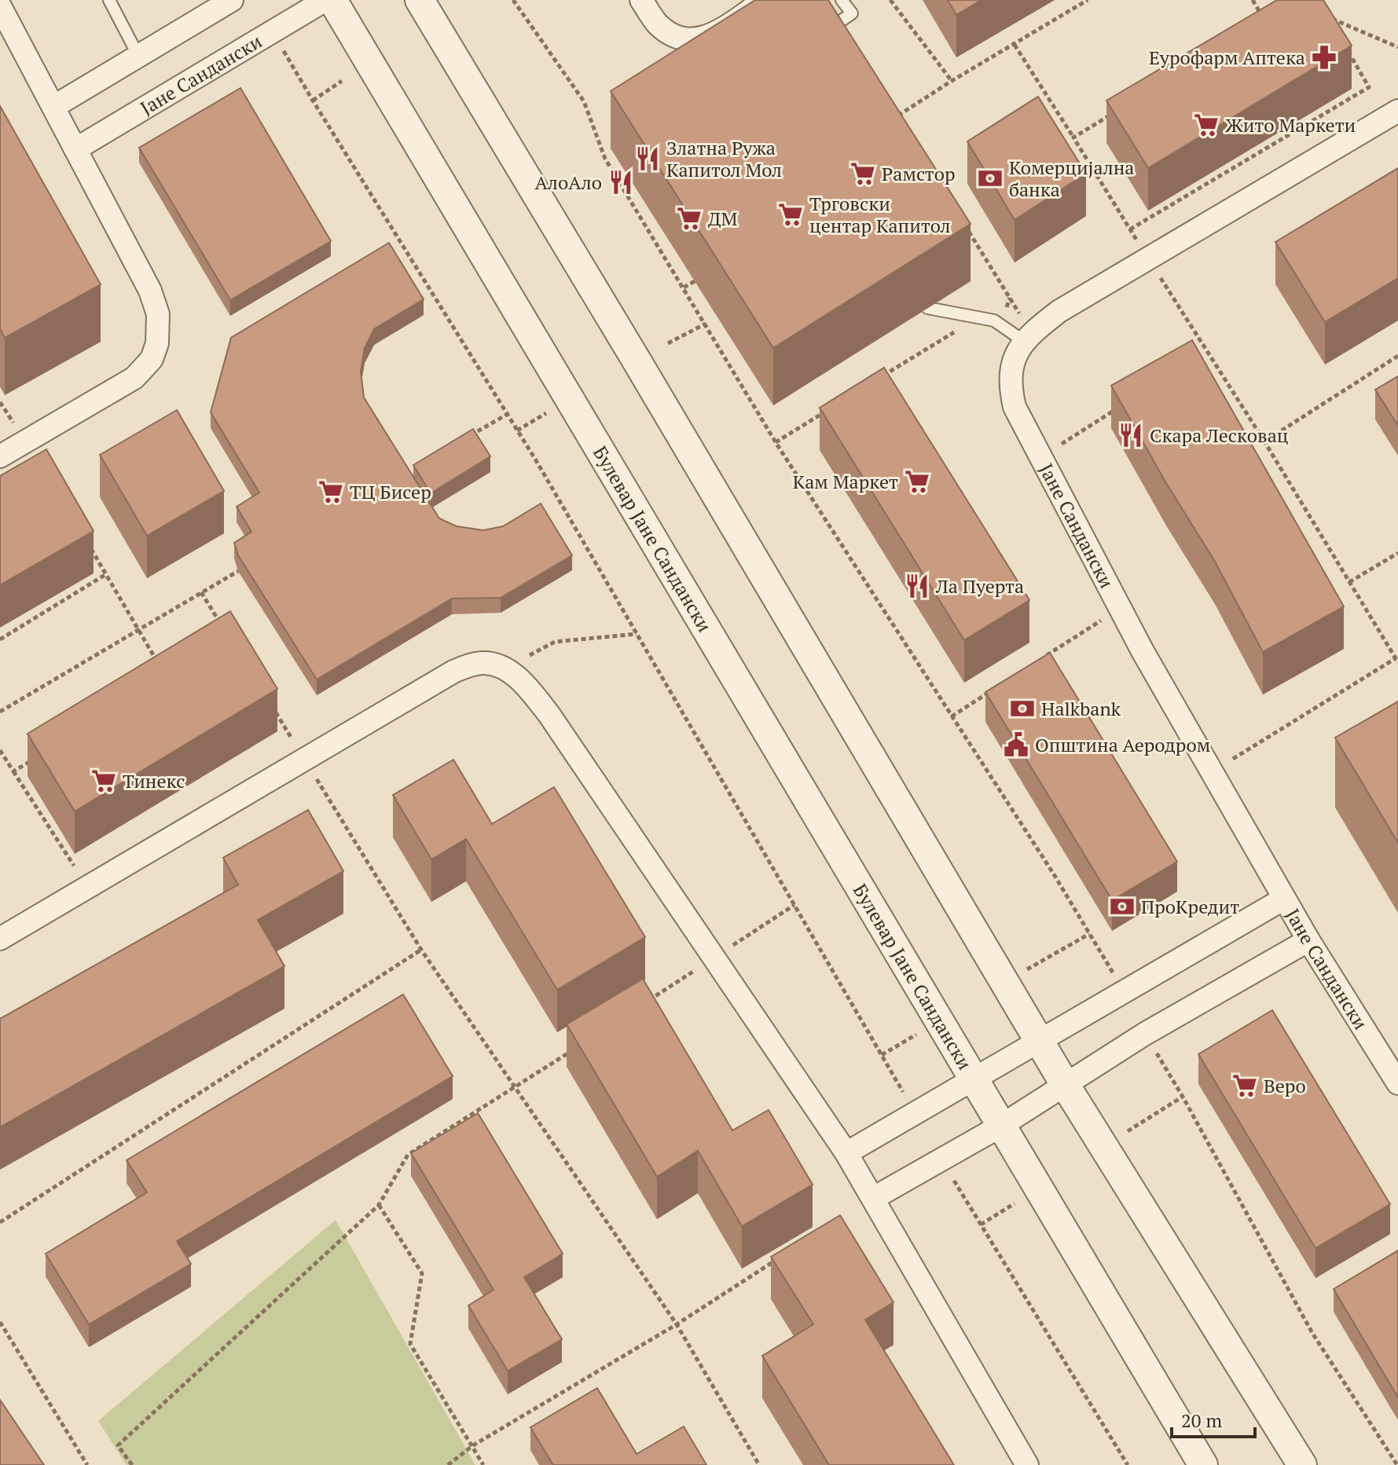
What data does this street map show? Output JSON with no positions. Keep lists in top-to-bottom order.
{
  "streets": {
    "street": ["Јане Сандански", "Булевар Јане Сандански"]
  },
  "crossings": [
    ["Јане Сандански", "Булевар Јане Сандански"]
  ],
  "places": {
    "pharmacy": ["Еурофарм Аптека"],
    "supermarket": [
      "Жито Маркети",
      "Рамстор",
      "Трговски центар Капитол",
      "ДМ",
      "Кам Маркет",
      "ТЦ Бисер",
      "Тинекс",
      "Веро"
    ],
    "restaurant": [
      "Златна Ружа Капитол Мол",
      "АлоАло",
      "Скара Лесковац",
      "Ла Пуерта"
    ],
    "bank": ["Комерцијална банка", "Halkbank", "ПроКредит"],
    "public building": ["Општина Аеродром"]
  },
  "scale_bar": "20 m"
}
